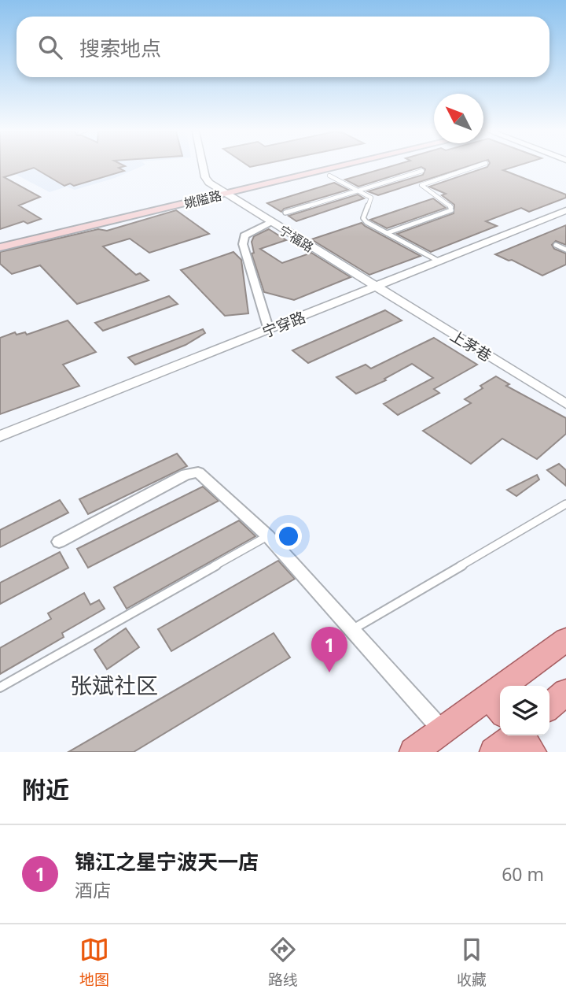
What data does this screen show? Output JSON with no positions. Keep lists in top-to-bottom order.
{
  "streets": {
    "main road": ["姚隘路"],
    "street": ["宁福路", "宁穿路", "上茅巷"]
  },
  "crossings": [
    ["姚隘路", "宁福路"],
    ["宁福路", "宁穿路"],
    ["宁福路", "上茅巷"],
    ["宁穿路", "上茅巷"]
  ],
  "districts": ["张斌社区"],
  "north": "top left",
  "page": {
    "search": "搜索地点",
    "pins": "1",
    "heading": "附近",
    "list": [
      {
        "mark": "1",
        "name": "锦江之星宁波天一店",
        "note": "酒店",
        "value": "60 m"
      }
    ],
    "nav": ["地图", "路线", "收藏"]
  }
}
